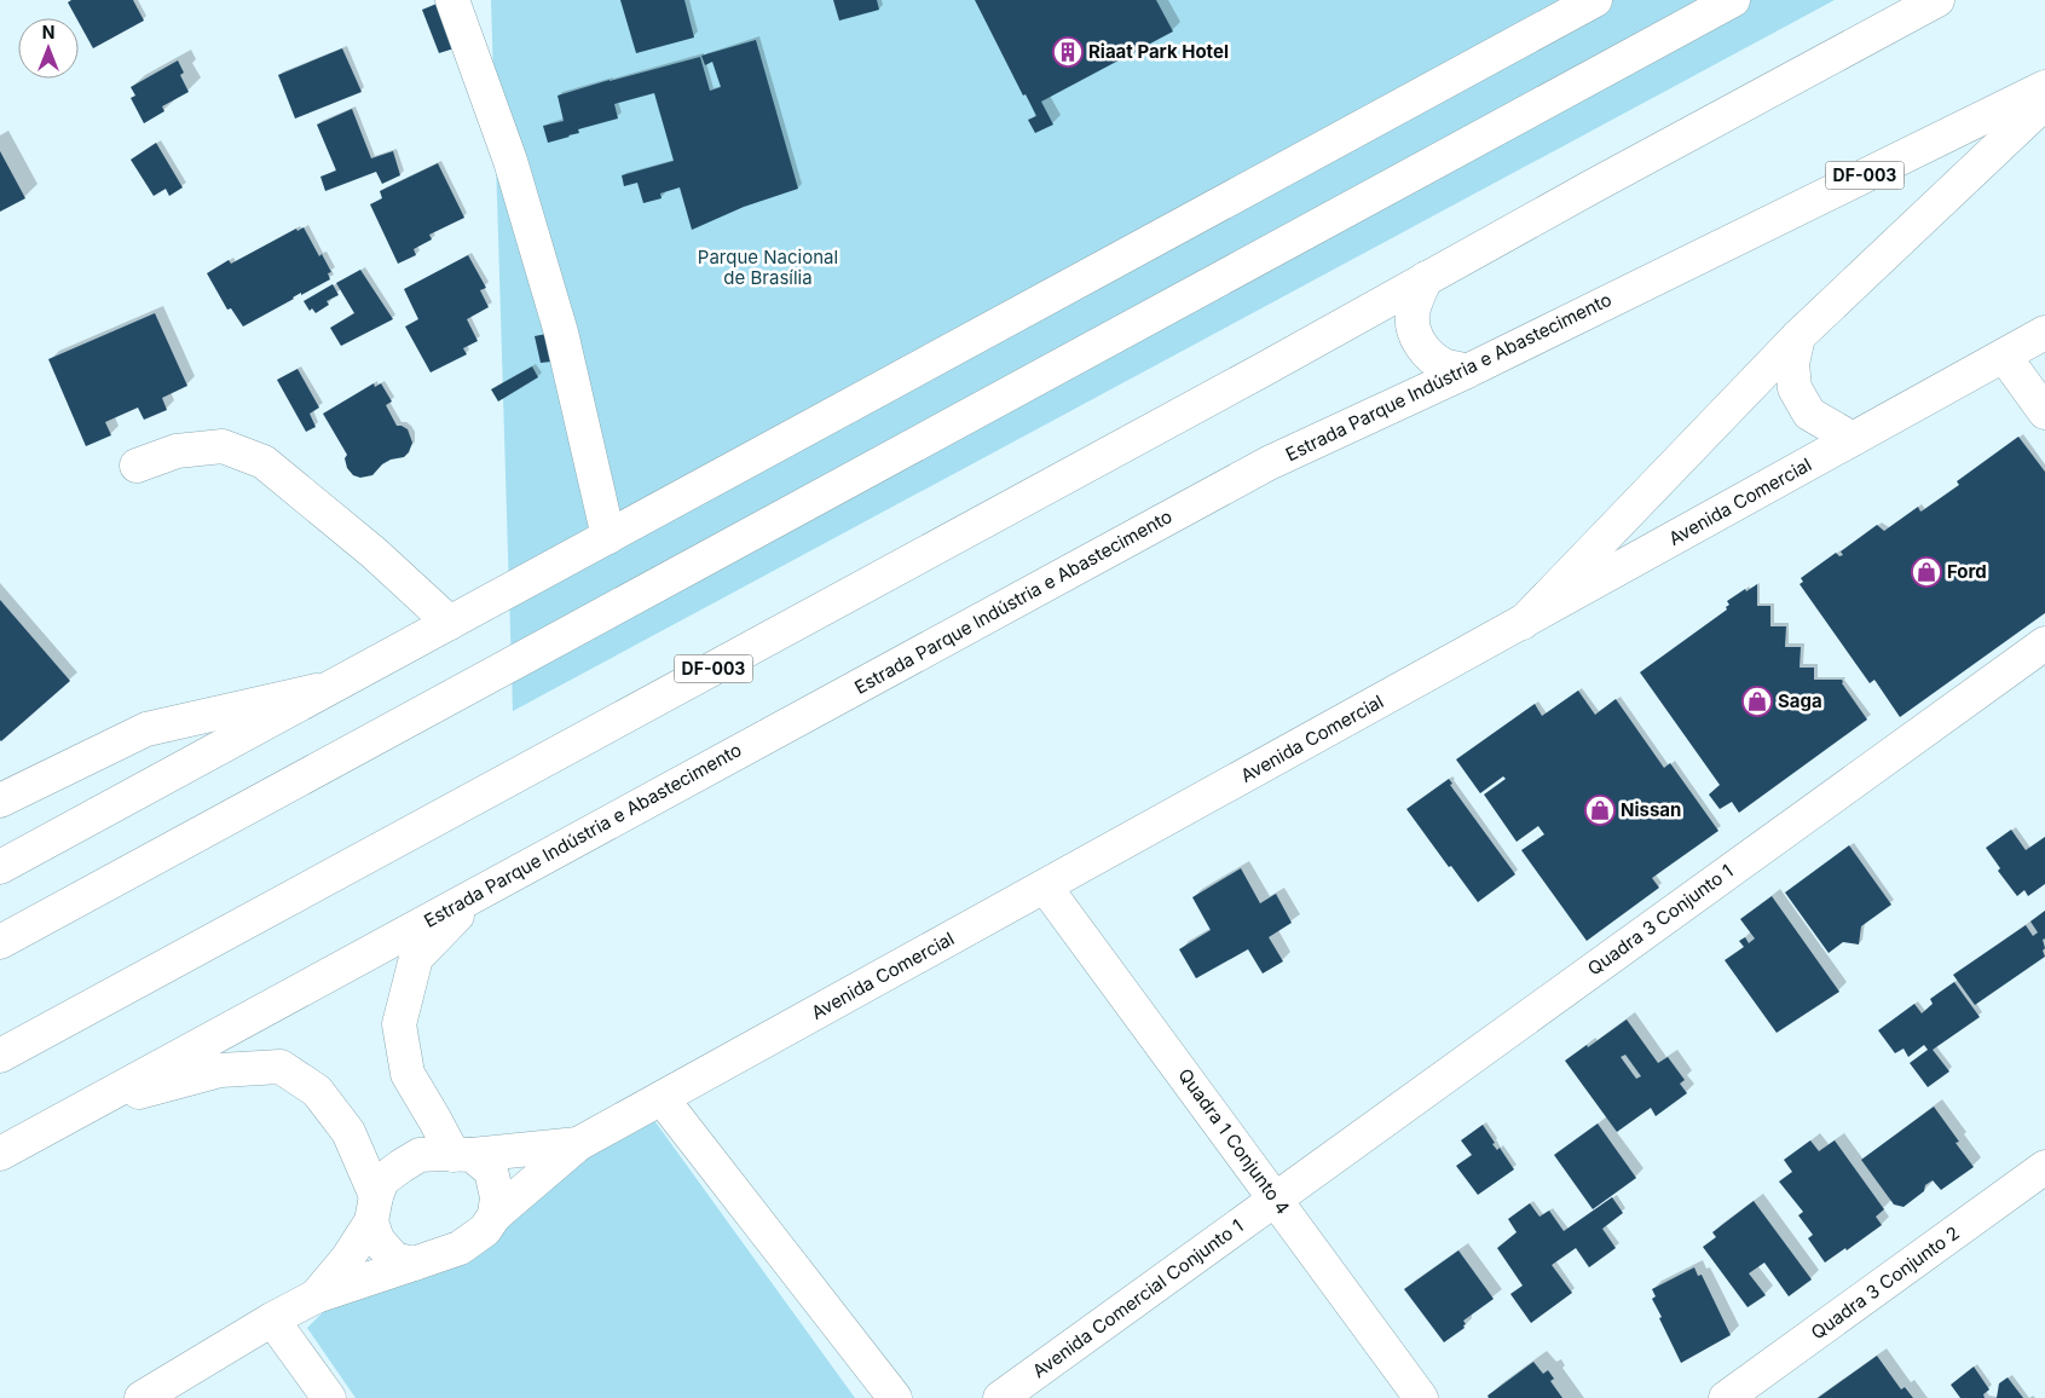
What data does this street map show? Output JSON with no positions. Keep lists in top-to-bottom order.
{
  "streets": {
    "main road": [
      "DF-003",
      "Estrada Parque Indústria e Abastecimento",
      "Avenida Comercial",
      "Quadra 3 Conjunto 1",
      "Quadra 1 Conjunto 4",
      "Quadra 3 Conjunto 2",
      "Avenida Comercial Conjunto 1"
    ]
  },
  "crossings": [
    ["Avenida Comercial", "Quadra 1 Conjunto 4"],
    ["Quadra 3 Conjunto 1", "Quadra 1 Conjunto 4"],
    ["Quadra 3 Conjunto 1", "Avenida Comercial Conjunto 1"],
    ["Quadra 1 Conjunto 4", "Avenida Comercial Conjunto 1"]
  ],
  "parks": ["Parque Nacional de Brasília"],
  "places": {
    "building": ["Riaat Park Hotel"],
    "shop": ["Ford", "Saga", "Nissan"]
  },
  "north": "top"
}
